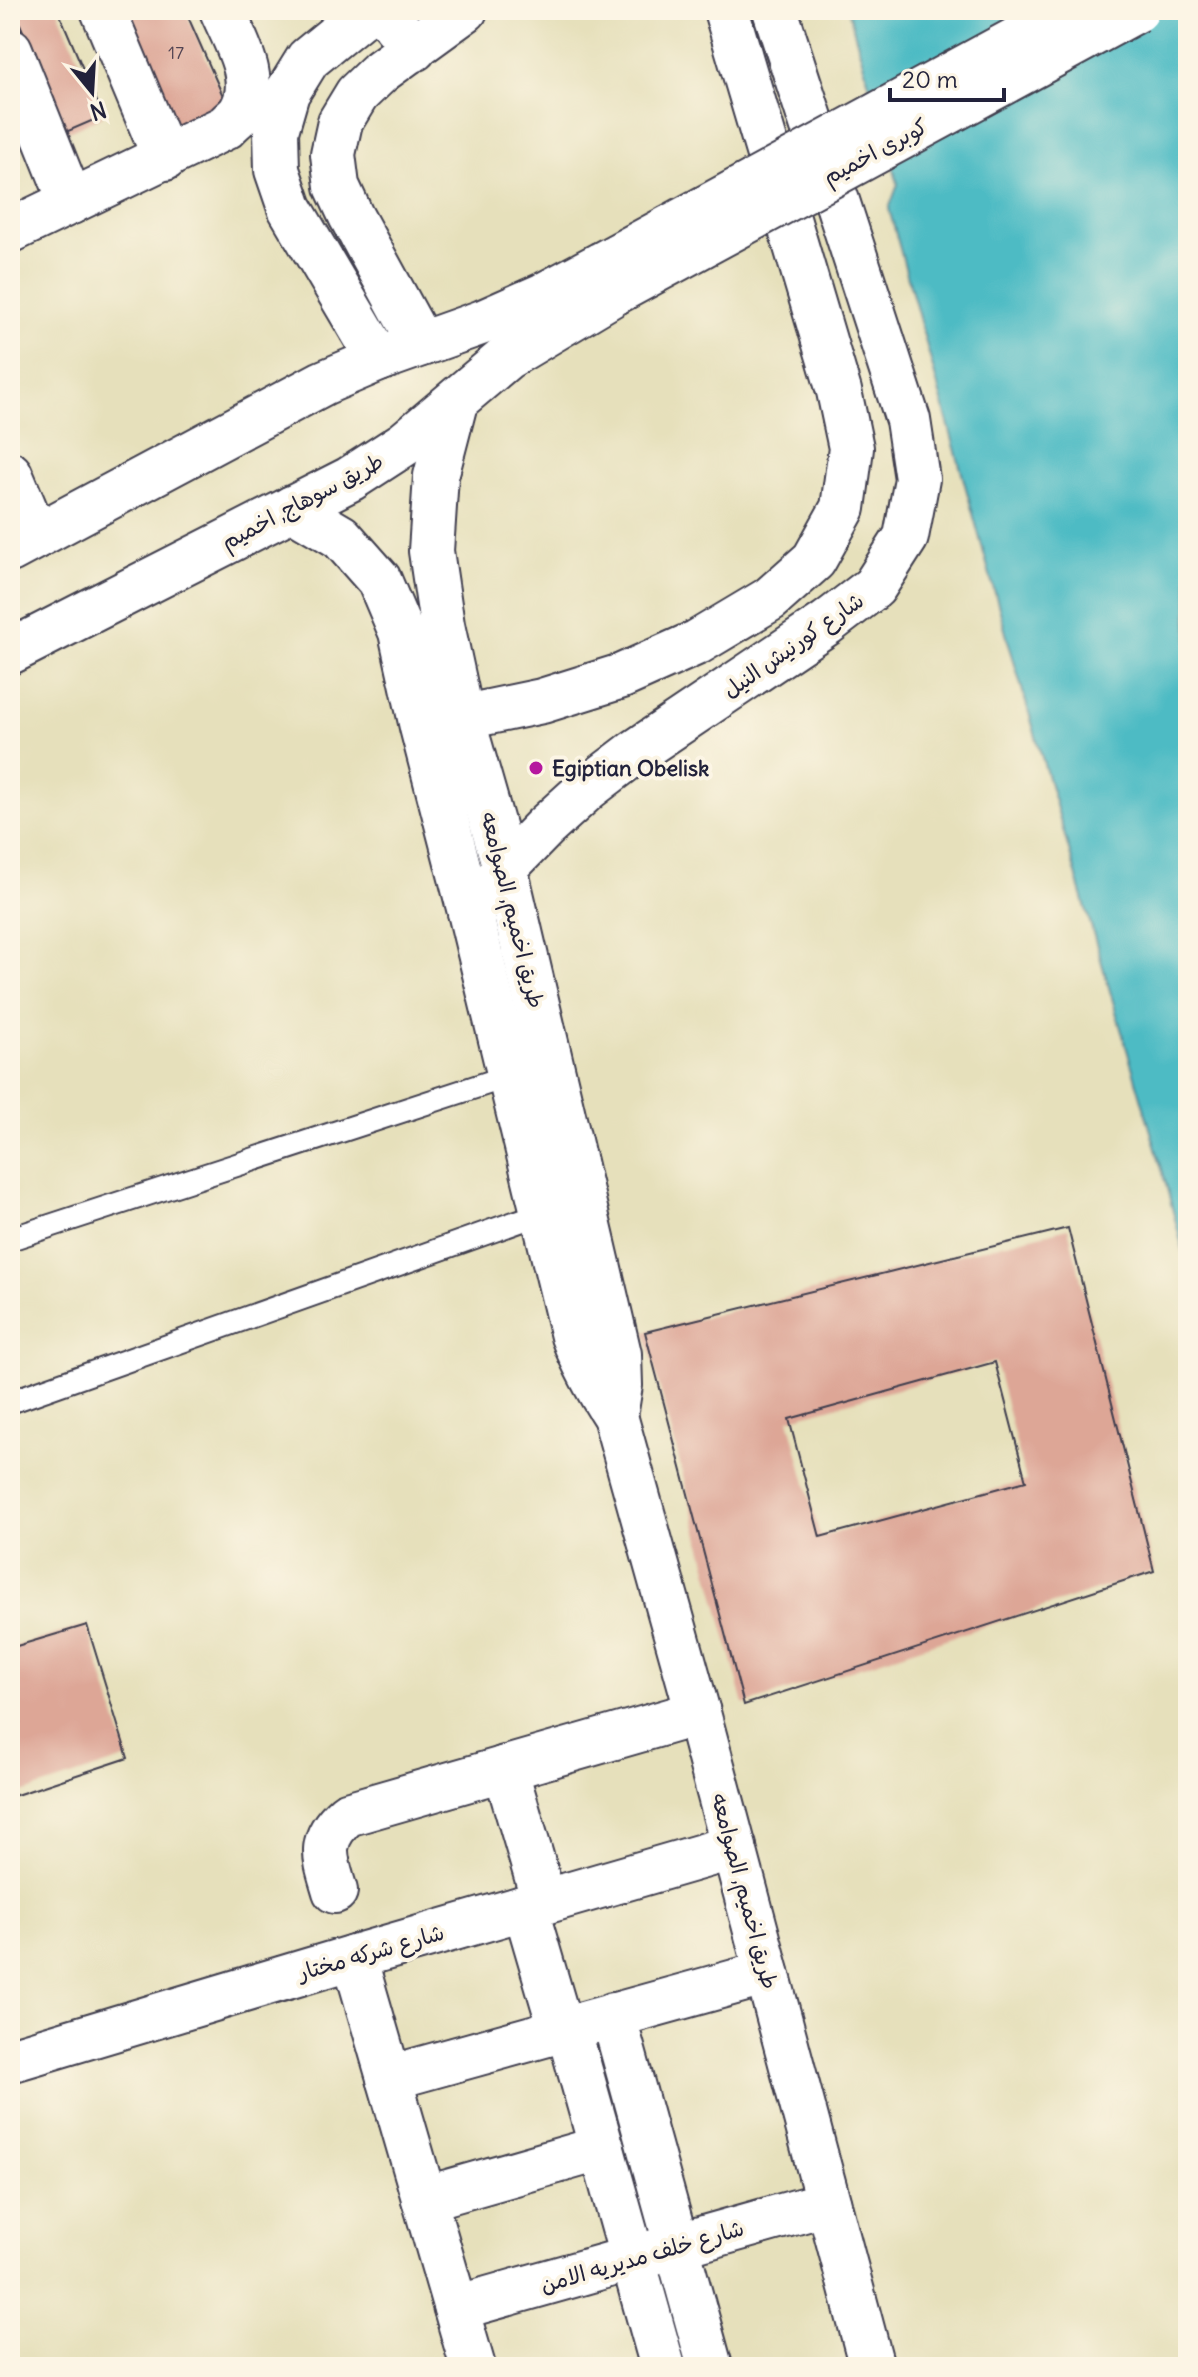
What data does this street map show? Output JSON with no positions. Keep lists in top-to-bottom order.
{
  "streets": {
    "main road": [
      "كوبرى اخميم",
      "طريق سوهاج, اخميم",
      "شارع كورنيش النيل",
      "طريق اخميم, الصوامعه",
      "شارع شركه مختار",
      "شارع خلف مديريه الامن"
    ]
  },
  "crossings": [
    ["كوبرى اخميم", "طريق سوهاج, اخميم"],
    ["طريق سوهاج, اخميم", "طريق اخميم, الصوامعه"],
    ["شارع كورنيش النيل", "طريق اخميم, الصوامعه"],
    ["طريق اخميم, الصوامعه", "شارع شركه مختار"],
    ["طريق اخميم, الصوامعه", "شارع خلف مديريه الامن"]
  ],
  "places": ["Egiptian Obelisk"],
  "house_numbers": ["17"],
  "scale_bar": "20 m",
  "north": "bottom"
}
